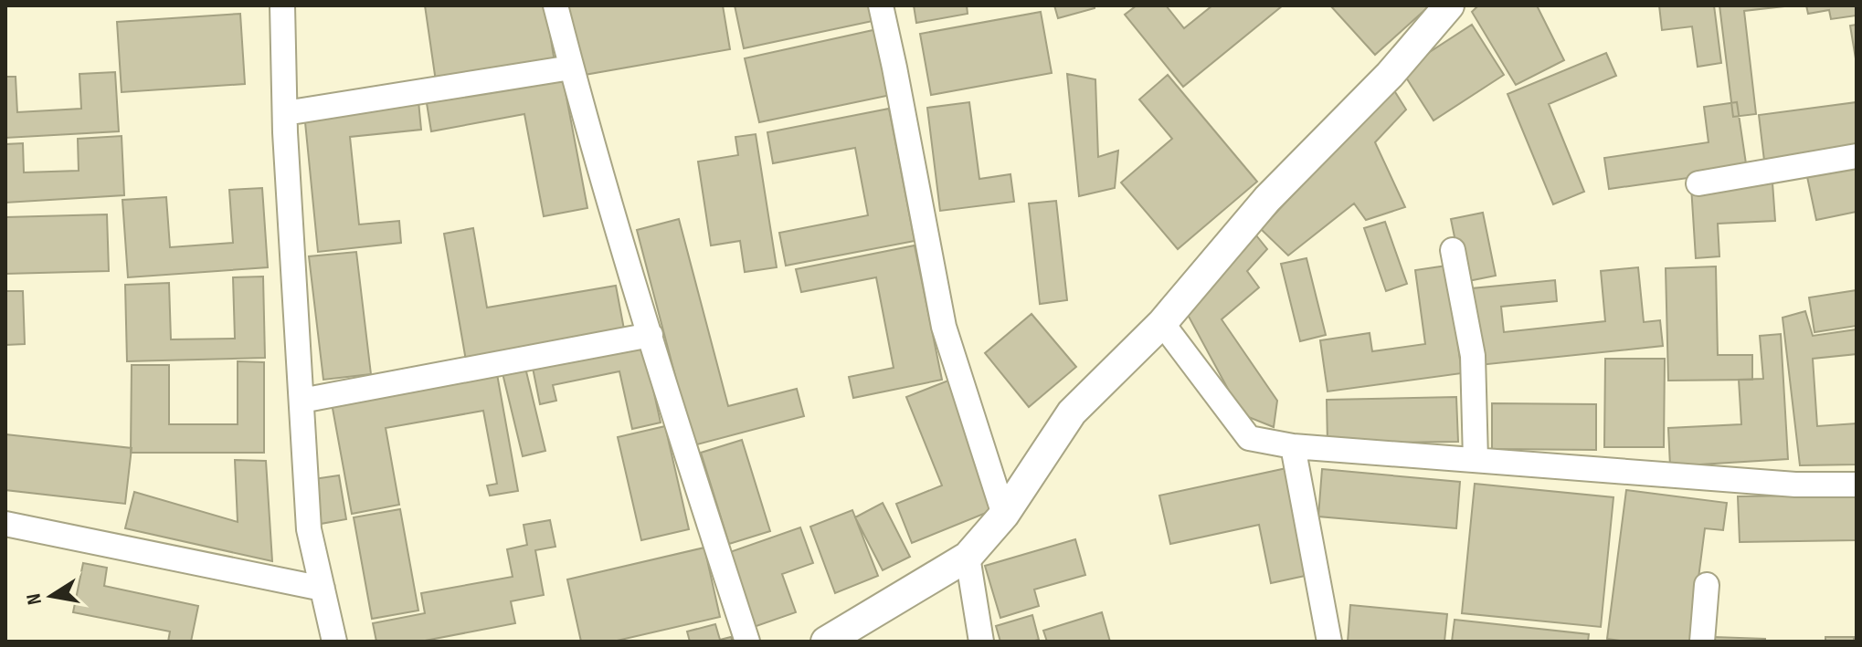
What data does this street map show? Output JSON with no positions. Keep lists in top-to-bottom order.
{
  "north": "left"
}
